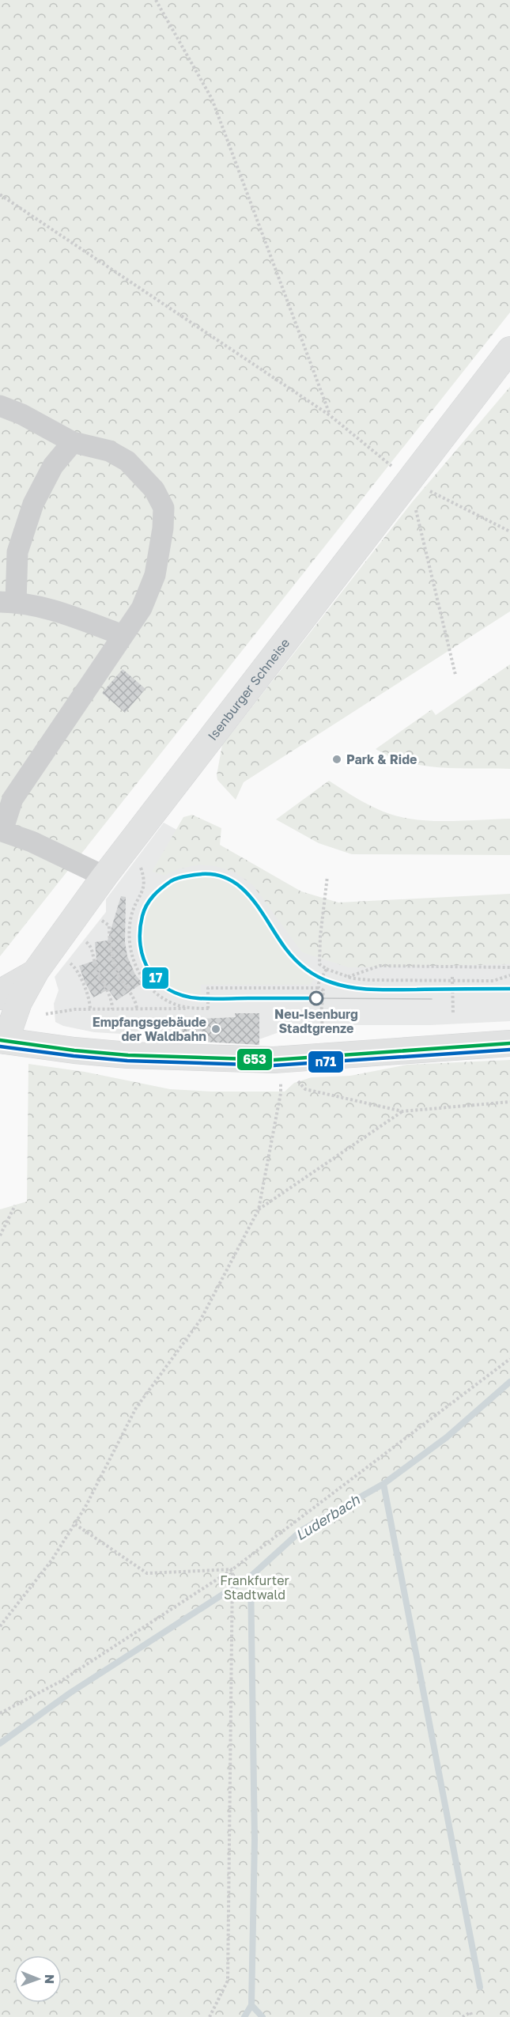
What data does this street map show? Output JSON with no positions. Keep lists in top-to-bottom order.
{
  "streets": {
    "main road": ["Isenburger Schneise"]
  },
  "water": ["Luderbach"],
  "parks": ["Frankfurter Stadtwald"],
  "places": ["Park & Ride", "Neu-Isenburg Stadtgrenze", "Empfangsgebäude der Waldbahn"],
  "lines": ["transit line 17", "transit line 653", "transit line n71"],
  "north": "right"
}
